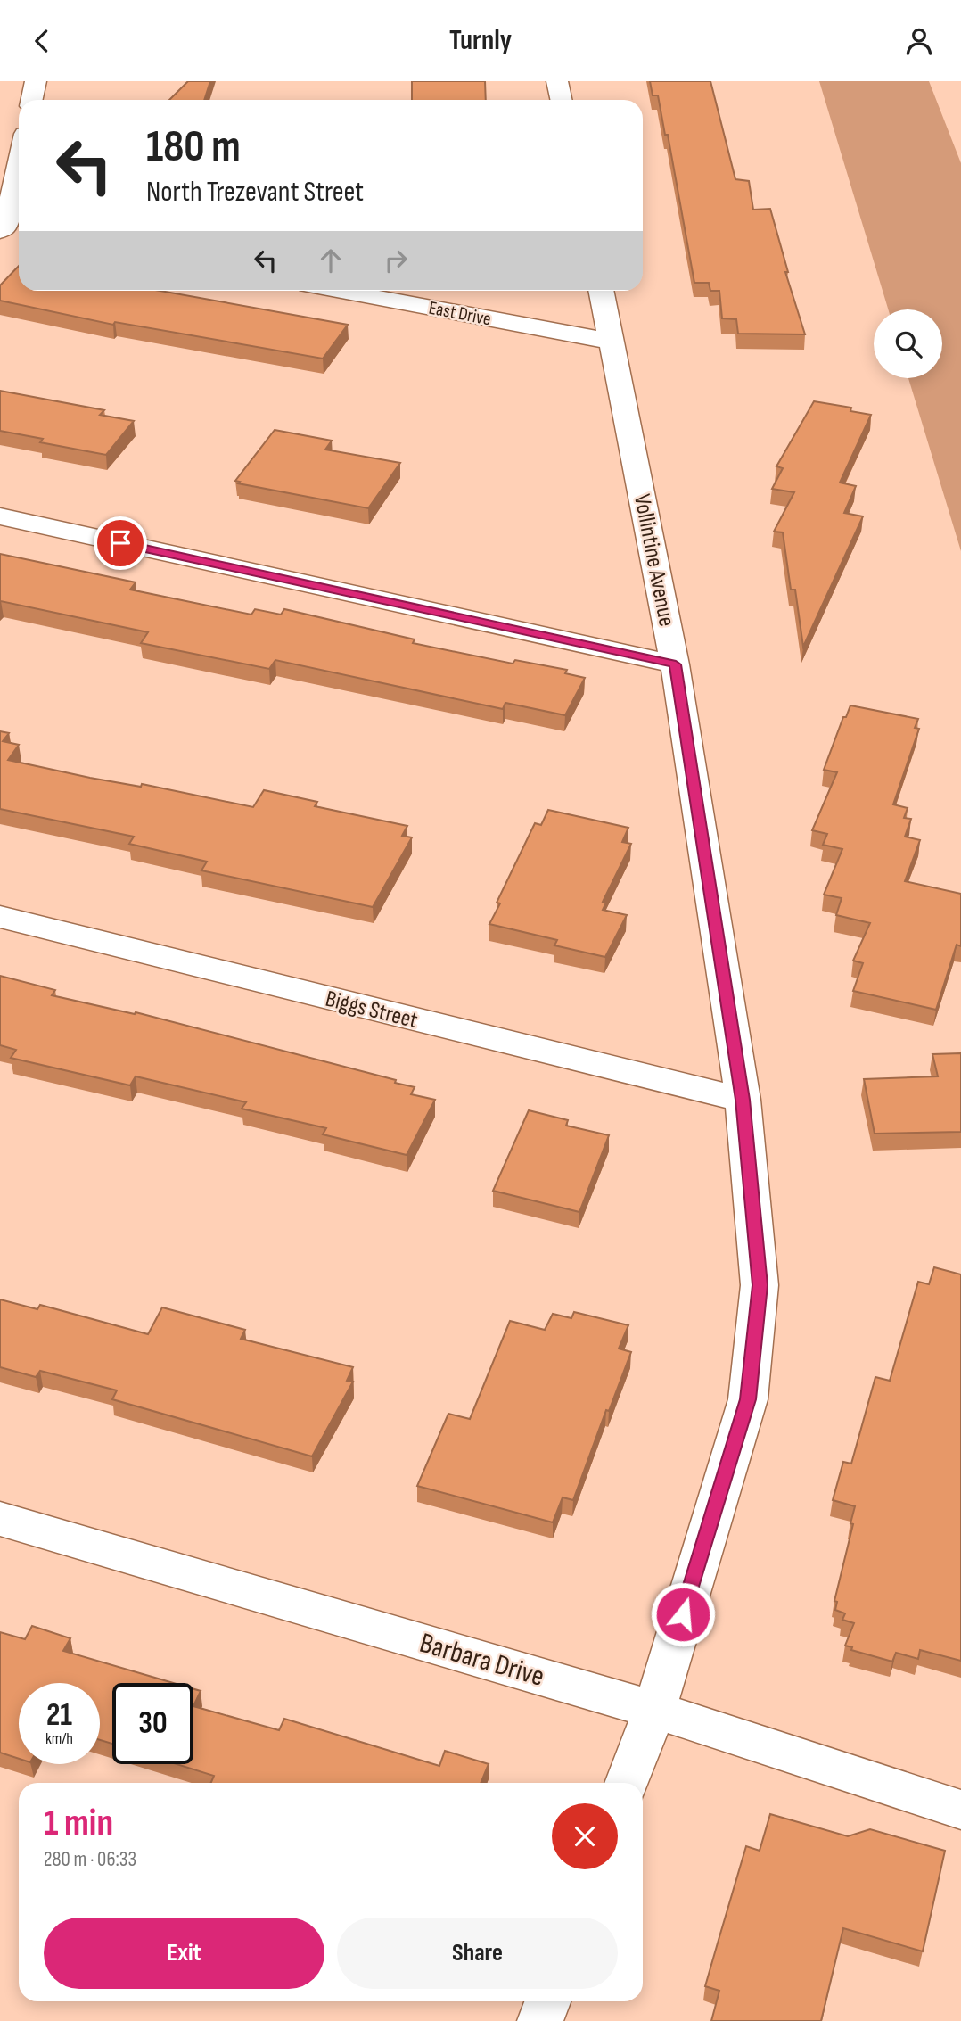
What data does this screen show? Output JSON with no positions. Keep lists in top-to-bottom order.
{
  "streets": {
    "street": [
      "East Drive",
      "Vollintine Avenue",
      "Biggs Street",
      "Barbara Drive"
    ]
  },
  "crossings": [
    ["East Drive", "Vollintine Avenue"],
    ["Vollintine Avenue", "Biggs Street"],
    ["Vollintine Avenue", "Barbara Drive"]
  ],
  "page": {
    "header": "Turnly",
    "turn": ["180 m", "North Trezevant Street"],
    "speed": "21 km/h",
    "limit": "30",
    "heading": ["1 min", "280 m · 06:33"],
    "buttons": ["Exit", "Share"]
  }
}
